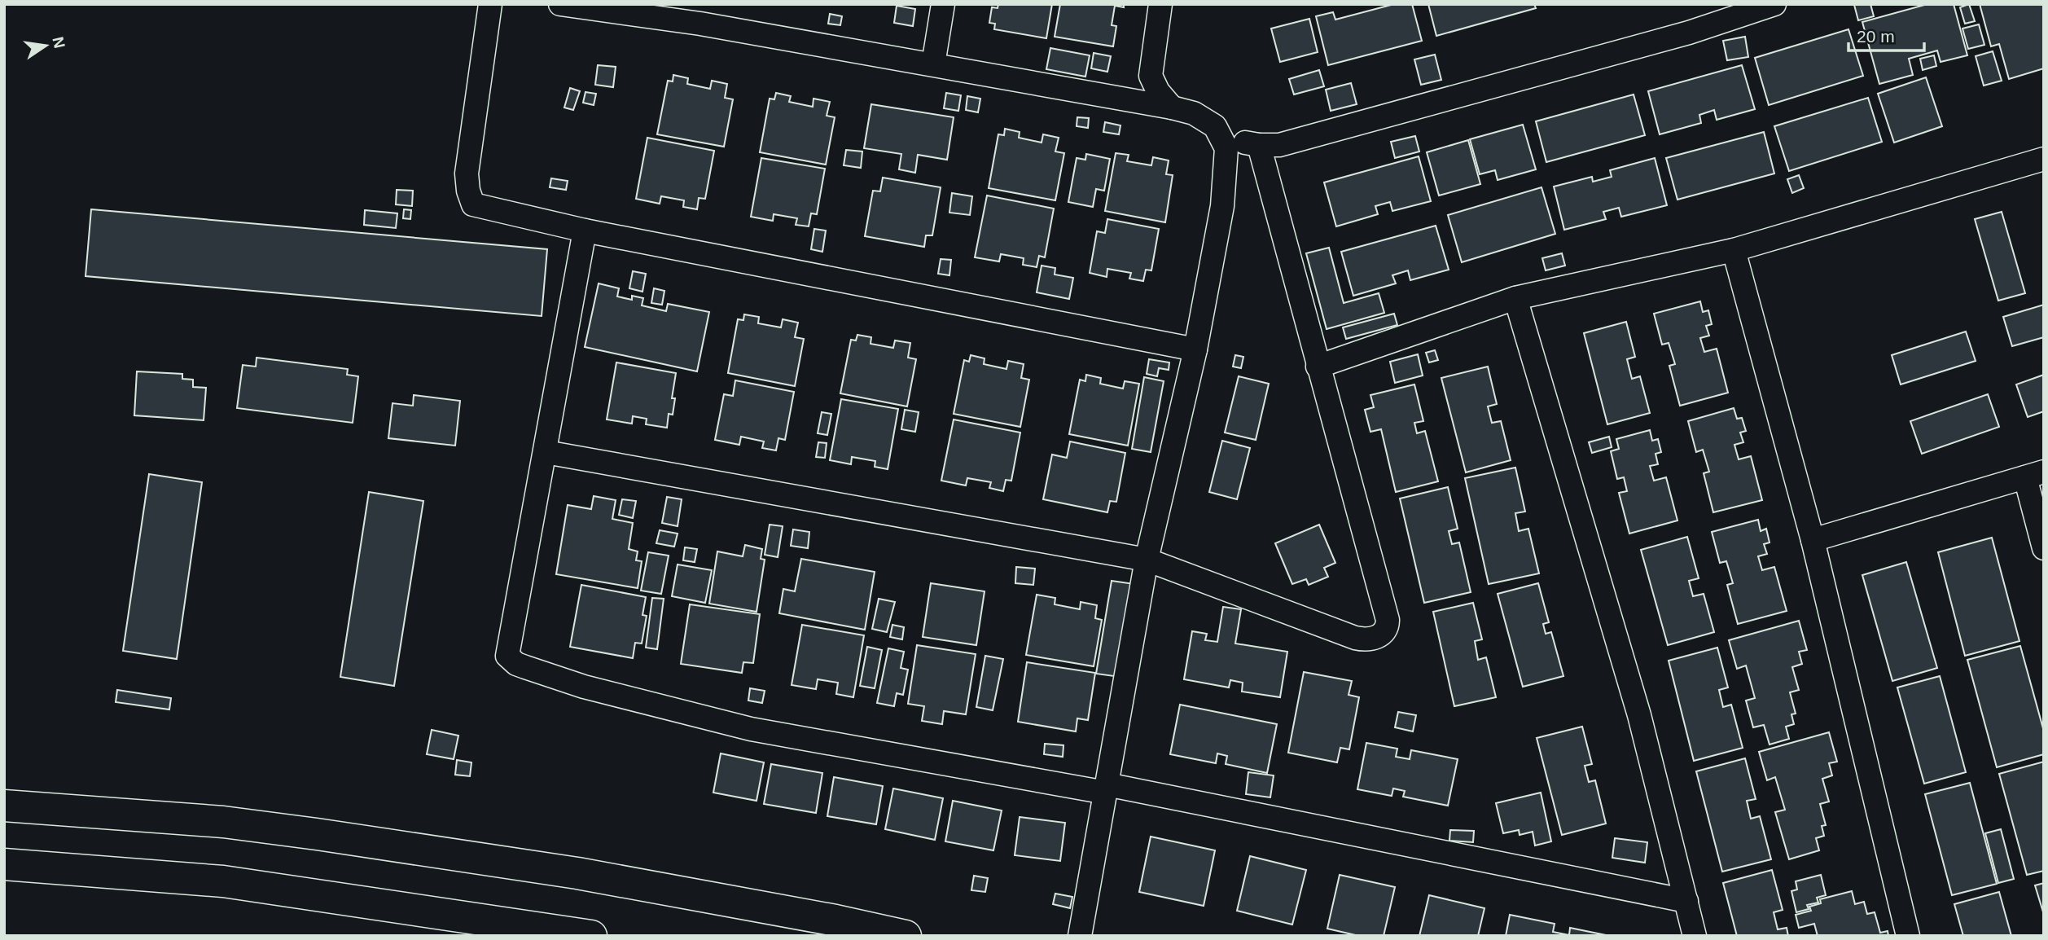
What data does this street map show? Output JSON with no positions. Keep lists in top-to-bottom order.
{
  "scale_bar": "20 m",
  "north": "right"
}
